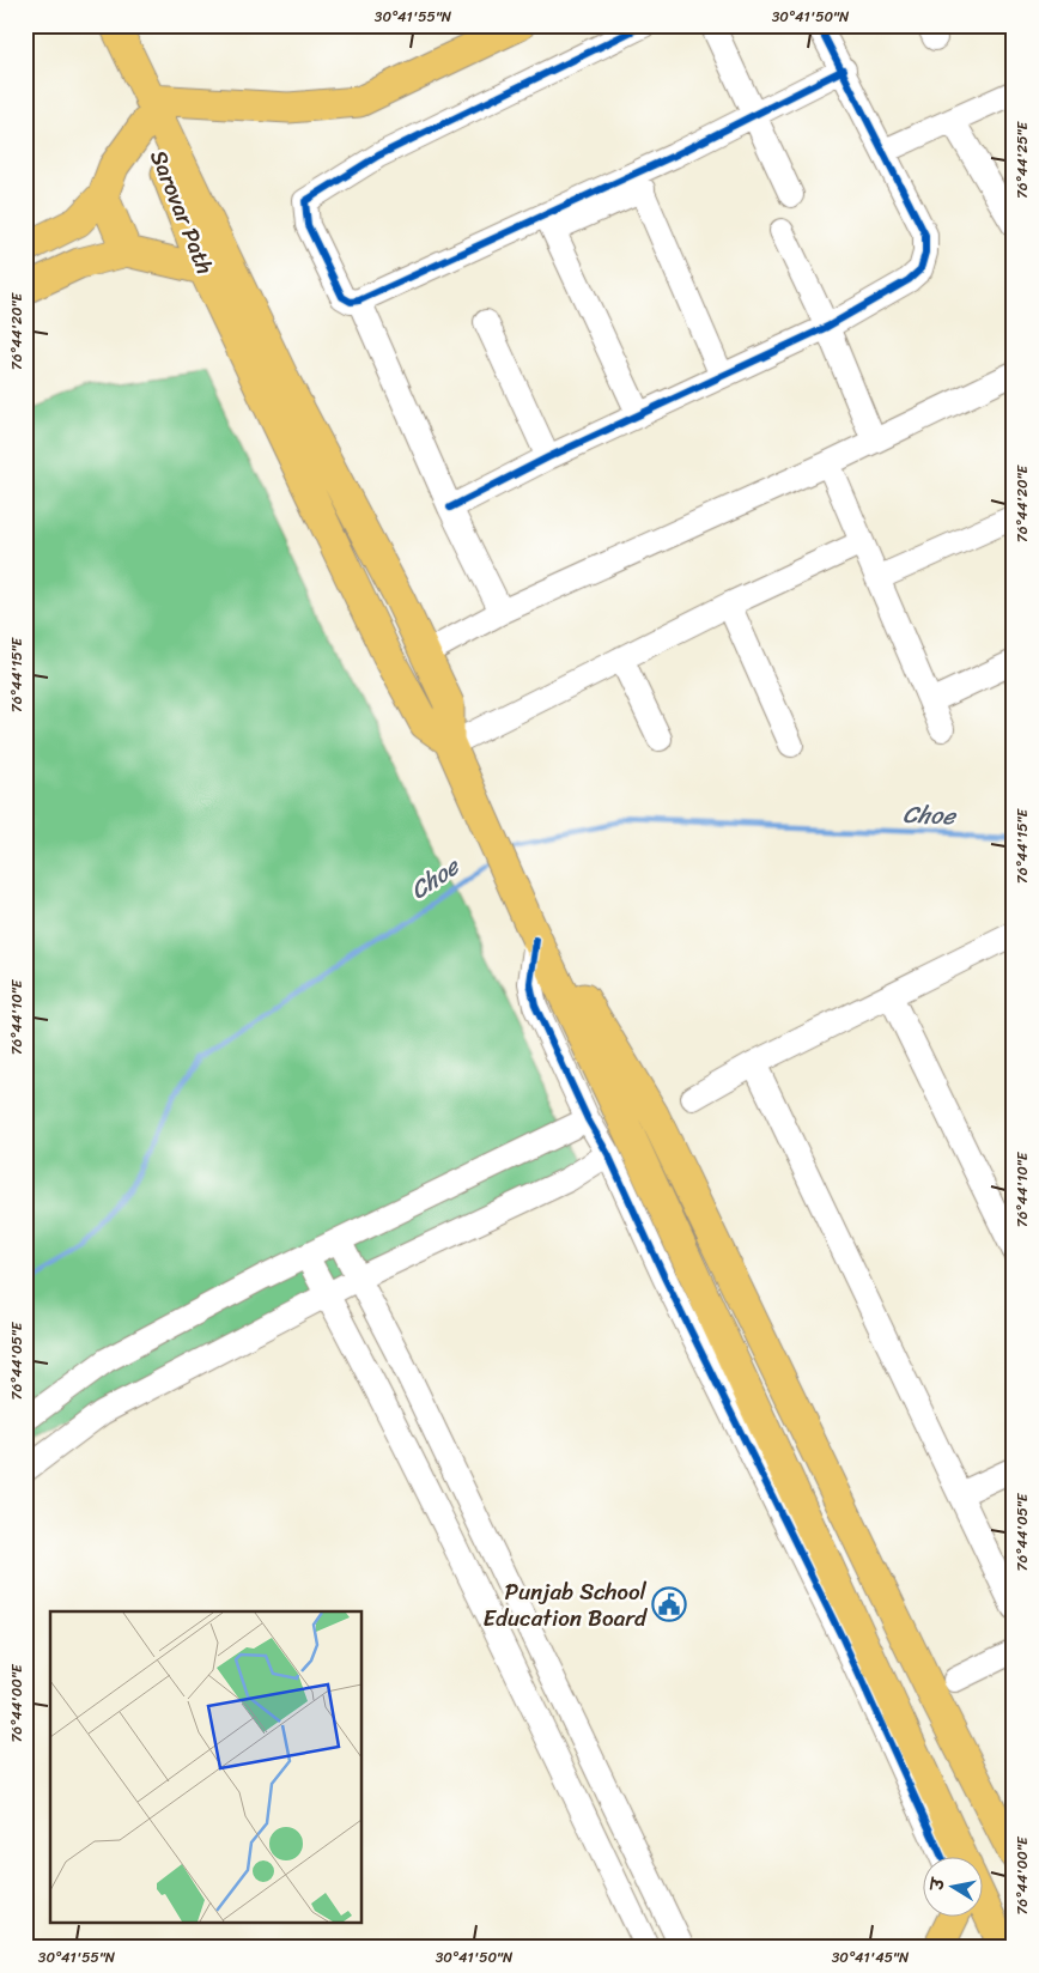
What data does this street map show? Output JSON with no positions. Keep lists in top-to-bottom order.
{
  "streets": {
    "main road": ["Sarovar Path"]
  },
  "water": ["Choe"],
  "places": {
    "public building": ["Punjab School Education Board"]
  },
  "north": "left",
  "coordinates": [
    "30°41'55\"N",
    "30°41'50\"N",
    "76°44'25\"E",
    "76°44'20\"E",
    "76°44'15\"E",
    "76°44'10\"E",
    "76°44'05\"E",
    "76°44'00\"E",
    "30°41'45\"N"
  ]
}
